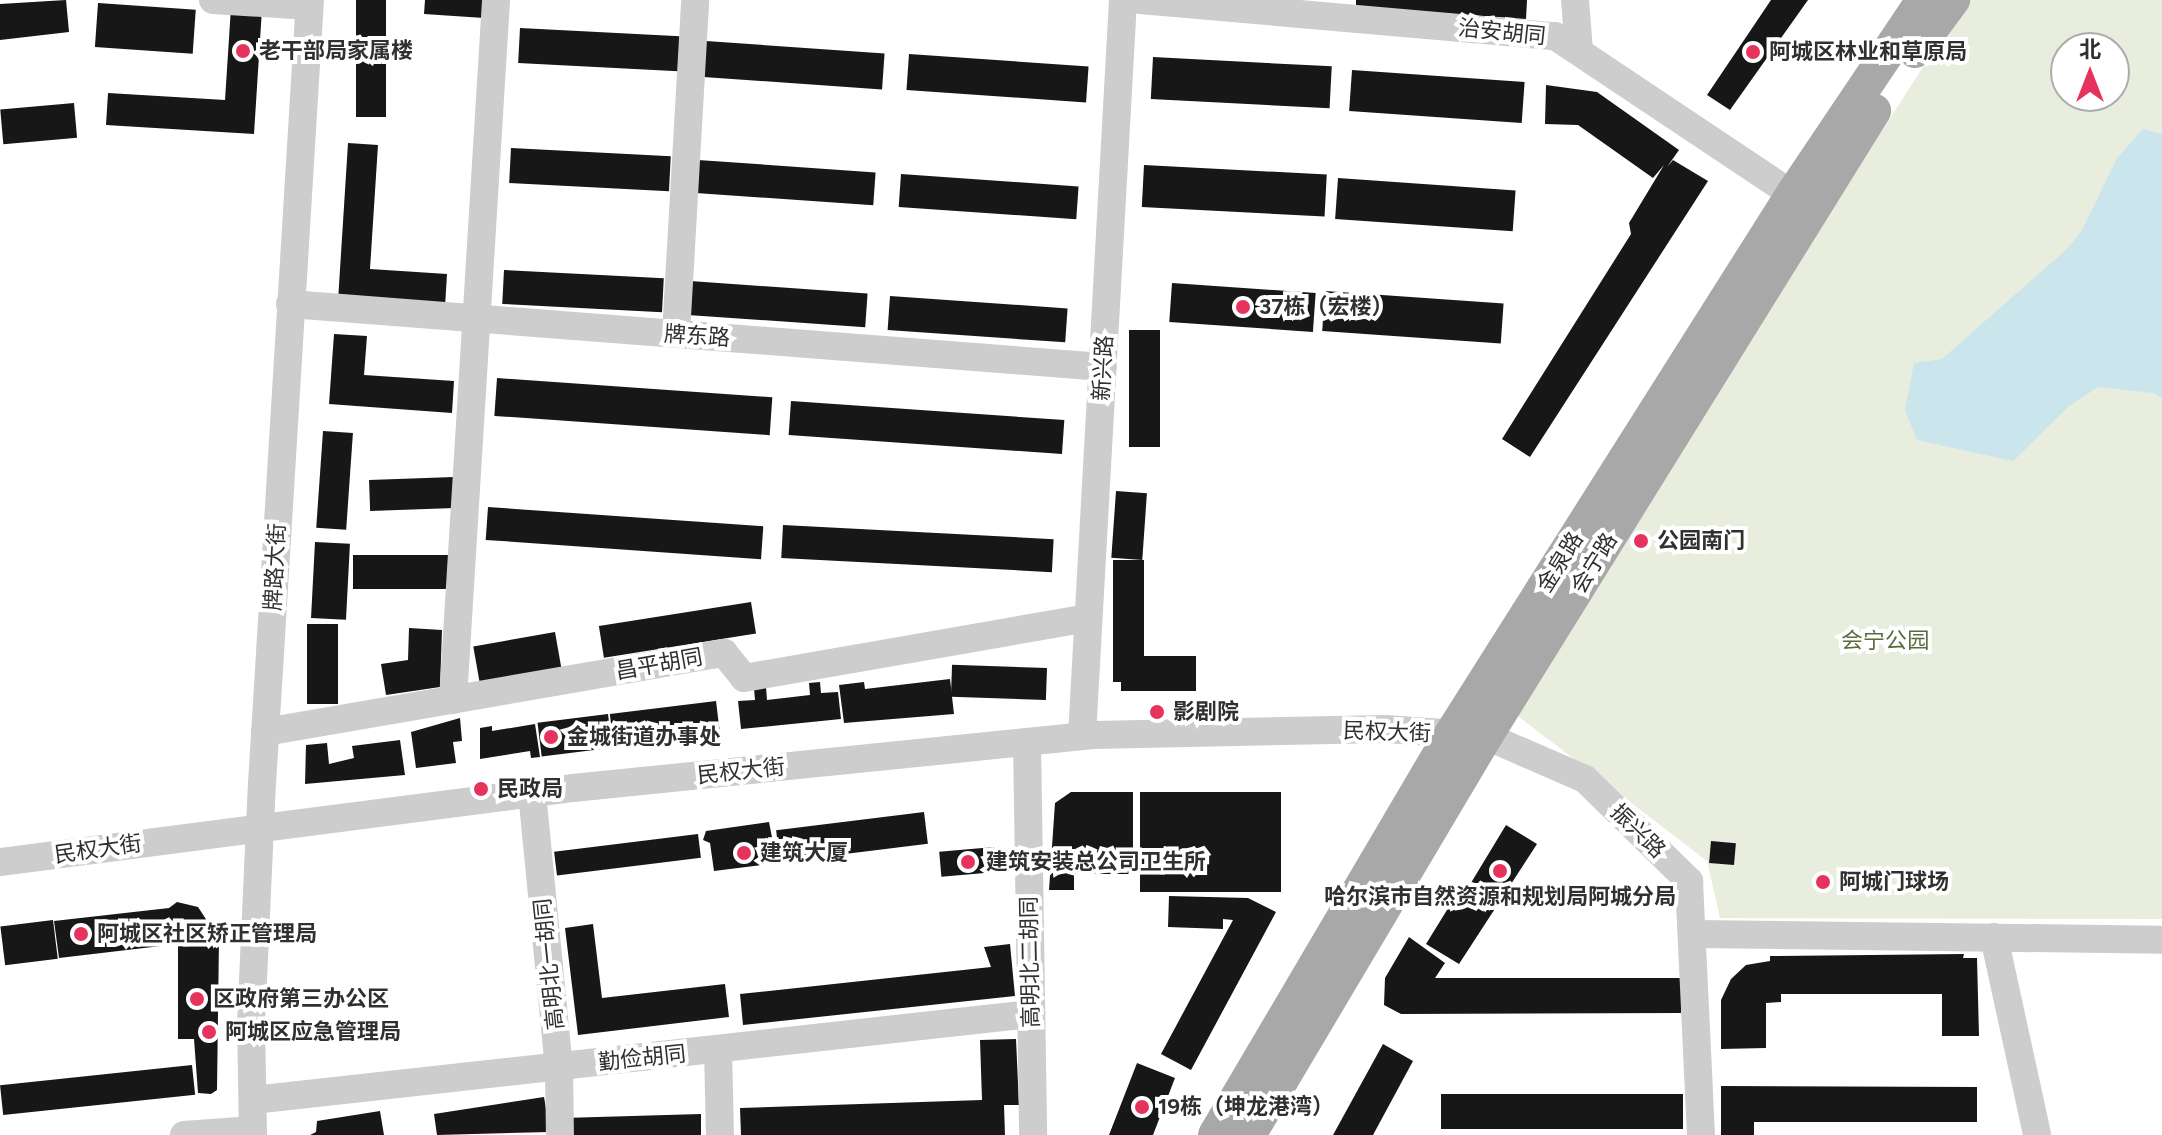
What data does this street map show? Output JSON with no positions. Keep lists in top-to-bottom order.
{
  "streets": {
    "main road": ["金泉路", "会宁路"],
    "street": [
      "治安胡同",
      "牌东路",
      "新兴路",
      "牌路大街",
      "昌平胡同",
      "民权大街",
      "振兴路",
      "高明北二胡同",
      "高明北一胡同",
      "勤俭胡同"
    ]
  },
  "crossings": [
    ["治安胡同", "金泉路"],
    ["治安胡同", "会宁路"],
    ["牌东路", "新兴路"],
    ["牌东路", "牌路大街"],
    ["新兴路", "昌平胡同"],
    ["新兴路", "民权大街"],
    ["金泉路", "会宁路"],
    ["金泉路", "民权大街"],
    ["会宁路", "民权大街"],
    ["会宁路", "振兴路"],
    ["牌路大街", "昌平胡同"],
    ["牌路大街", "民权大街"],
    ["牌路大街", "勤俭胡同"],
    ["民权大街", "振兴路"],
    ["民权大街", "高明北二胡同"],
    ["民权大街", "高明北一胡同"],
    ["高明北二胡同", "勤俭胡同"],
    ["高明北一胡同", "勤俭胡同"]
  ],
  "parks": ["会宁公园"],
  "places": [
    "老干部局家属楼",
    "阿城区林业和草原局",
    "37栋（宏楼）",
    "公园南门",
    "影剧院",
    "金城街道办事处",
    "民政局",
    "建筑大厦",
    "建筑安装总公司卫生所",
    "哈尔滨市自然资源和规划局阿城分局",
    "阿城门球场",
    "阿城区社区矫正管理局",
    "区政府第三办公区",
    "阿城区应急管理局",
    "19栋（坤龙港湾）"
  ],
  "north": "top"
}
